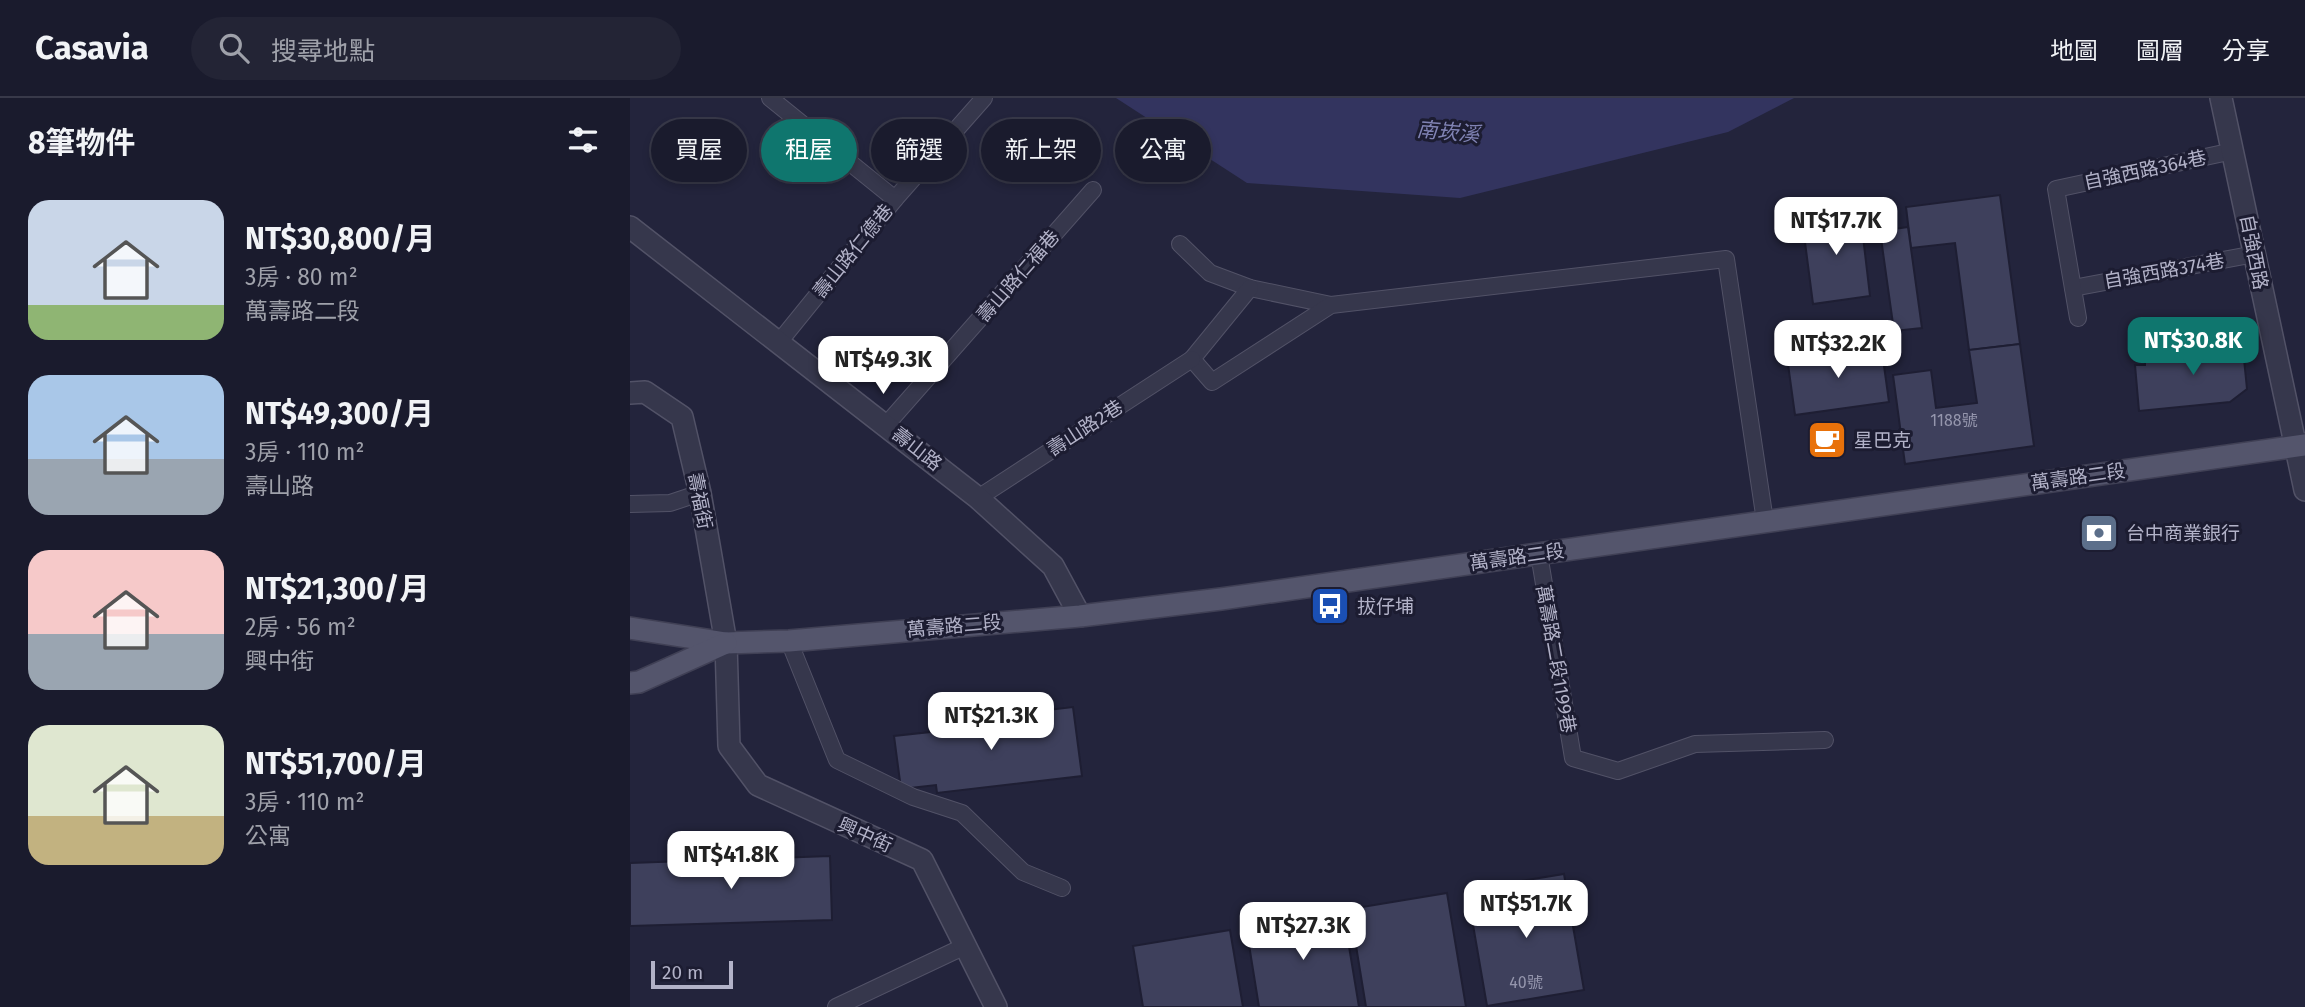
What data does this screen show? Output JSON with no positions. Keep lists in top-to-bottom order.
{
  "streets": {
    "main road": ["萬壽路二段"],
    "street": [
      "自強西路",
      "壽山路",
      "壽福街",
      "興中街"
    ],
    "lane": [
      "自強西路364巷",
      "壽山路仁德巷",
      "自強西路374巷",
      "壽山路仁福巷",
      "壽山路2巷",
      "萬壽路二段1199巷"
    ]
  },
  "crossings": [
    ["自強西路364巷", "自強西路"],
    ["自強西路364巷", "自強西路374巷"],
    ["壽山路仁德巷", "壽山路"],
    ["自強西路", "自強西路374巷"],
    ["自強西路", "萬壽路二段"],
    ["壽山路仁福巷", "壽山路"],
    ["壽山路2巷", "壽山路"],
    ["壽山路", "萬壽路二段"],
    ["萬壽路二段", "壽福街"],
    ["萬壽路二段", "萬壽路二段1199巷"],
    ["萬壽路二段", "興中街"],
    ["壽福街", "興中街"]
  ],
  "water": ["南崁溪"],
  "places": {
    "cafe": ["星巴克"],
    "bank": ["台中商業銀行"],
    "bus stop": ["拔仔埔"]
  },
  "house_numbers": ["1188號", "40號"],
  "scale_bar": "20 m",
  "page": {
    "header": "Casavia",
    "search": "搜尋地點",
    "nav": ["地圖", "圖層", "分享"],
    "heading": "8筆物件",
    "chip": [
      "買屋",
      "租屋",
      "篩選",
      "新上架",
      "公寓"
    ],
    "list": [
      {
        "name": "NT$30,800/月",
        "note": "3房 · 80 m² · 萬壽路二段"
      },
      {
        "name": "NT$49,300/月",
        "note": "3房 · 110 m² · 壽山路"
      },
      {
        "name": "NT$21,300/月",
        "note": "2房 · 56 m² · 興中街"
      },
      {
        "name": "NT$51,700/月",
        "note": "3房 · 110 m² · 公寓"
      }
    ],
    "price": [
      "NT$17.7K",
      "NT$30.8K",
      "NT$32.2K",
      "NT$49.3K",
      "NT$21.3K",
      "NT$41.8K",
      "NT$51.7K",
      "NT$27.3K"
    ],
    "scale": "20 m"
  }
}
